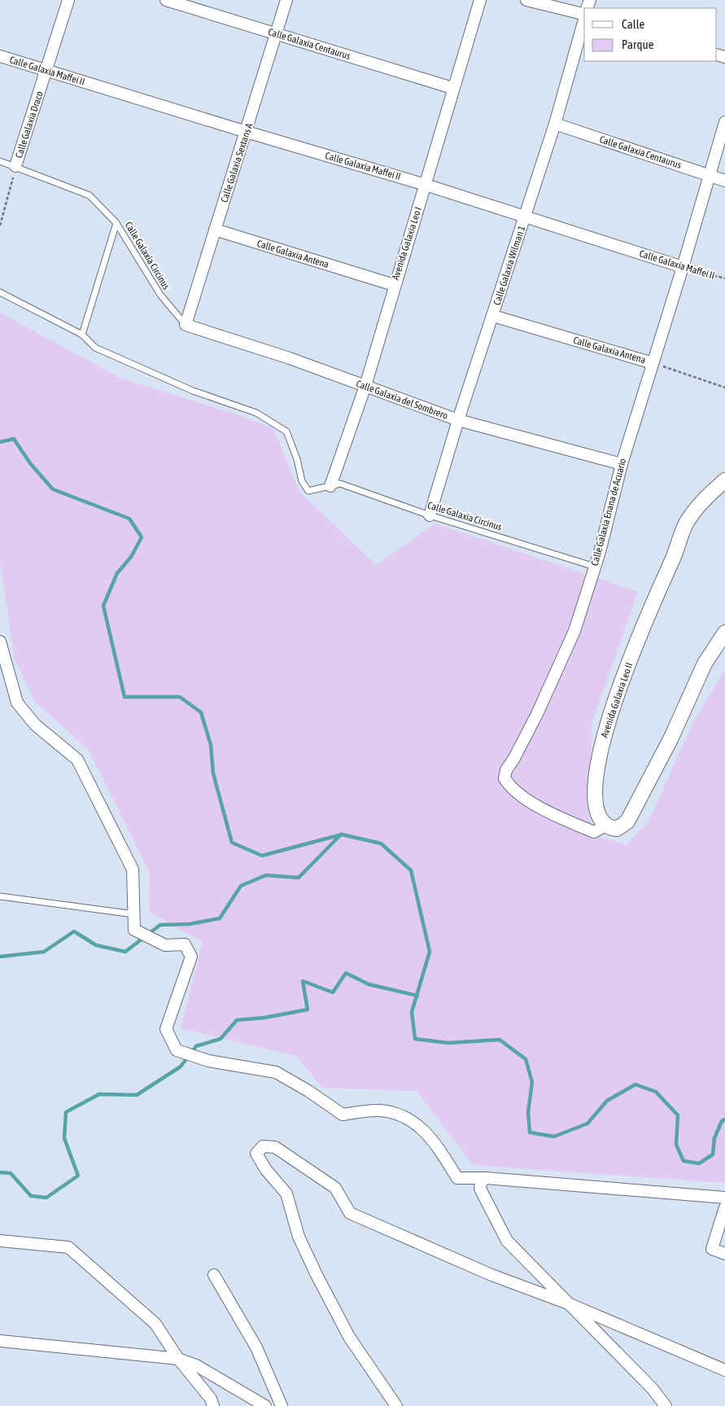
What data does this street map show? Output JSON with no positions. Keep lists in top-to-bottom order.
{
  "streets": {
    "street": [
      "Calle Galaxia Centaurus",
      "Calle Galaxia Maffei II",
      "Calle Galaxia Draco",
      "Calle Galaxia Sextans A",
      "Avenida Galaxia Leo I",
      "Calle Galaxia Antena",
      "Calle Galaxia Wilman 1",
      "Calle Galaxia del Sombrero",
      "Calle Galaxia Enana de Acuario",
      "Avenida Galaxia Leo II"
    ],
    "lane": ["Calle Galaxia Circinus"]
  },
  "crossings": [
    ["Calle Galaxia Centaurus", "Calle Galaxia Sextans A"],
    ["Calle Galaxia Centaurus", "Avenida Galaxia Leo I"],
    ["Calle Galaxia Centaurus", "Calle Galaxia Wilman 1"],
    ["Calle Galaxia Centaurus", "Calle Galaxia Enana de Acuario"],
    ["Calle Galaxia Maffei II", "Calle Galaxia Draco"],
    ["Calle Galaxia Maffei II", "Calle Galaxia Sextans A"],
    ["Calle Galaxia Maffei II", "Avenida Galaxia Leo I"],
    ["Calle Galaxia Maffei II", "Calle Galaxia Wilman 1"],
    ["Calle Galaxia Maffei II", "Calle Galaxia Enana de Acuario"],
    ["Calle Galaxia Draco", "Calle Galaxia Circinus"],
    ["Calle Galaxia Sextans A", "Calle Galaxia Antena"],
    ["Calle Galaxia Sextans A", "Calle Galaxia Circinus"],
    ["Calle Galaxia Sextans A", "Calle Galaxia del Sombrero"],
    ["Avenida Galaxia Leo I", "Calle Galaxia Antena"],
    ["Avenida Galaxia Leo I", "Calle Galaxia Circinus"],
    ["Avenida Galaxia Leo I", "Calle Galaxia del Sombrero"],
    ["Calle Galaxia Antena", "Calle Galaxia Wilman 1"],
    ["Calle Galaxia Antena", "Calle Galaxia Enana de Acuario"],
    ["Calle Galaxia Circinus", "Calle Galaxia Wilman 1"],
    ["Calle Galaxia Circinus", "Calle Galaxia del Sombrero"],
    ["Calle Galaxia Circinus", "Calle Galaxia Enana de Acuario"],
    ["Calle Galaxia Wilman 1", "Calle Galaxia del Sombrero"],
    ["Calle Galaxia del Sombrero", "Calle Galaxia Enana de Acuario"],
    ["Calle Galaxia Enana de Acuario", "Avenida Galaxia Leo II"]
  ],
  "legend": ["Calle", "Parque"]
}
